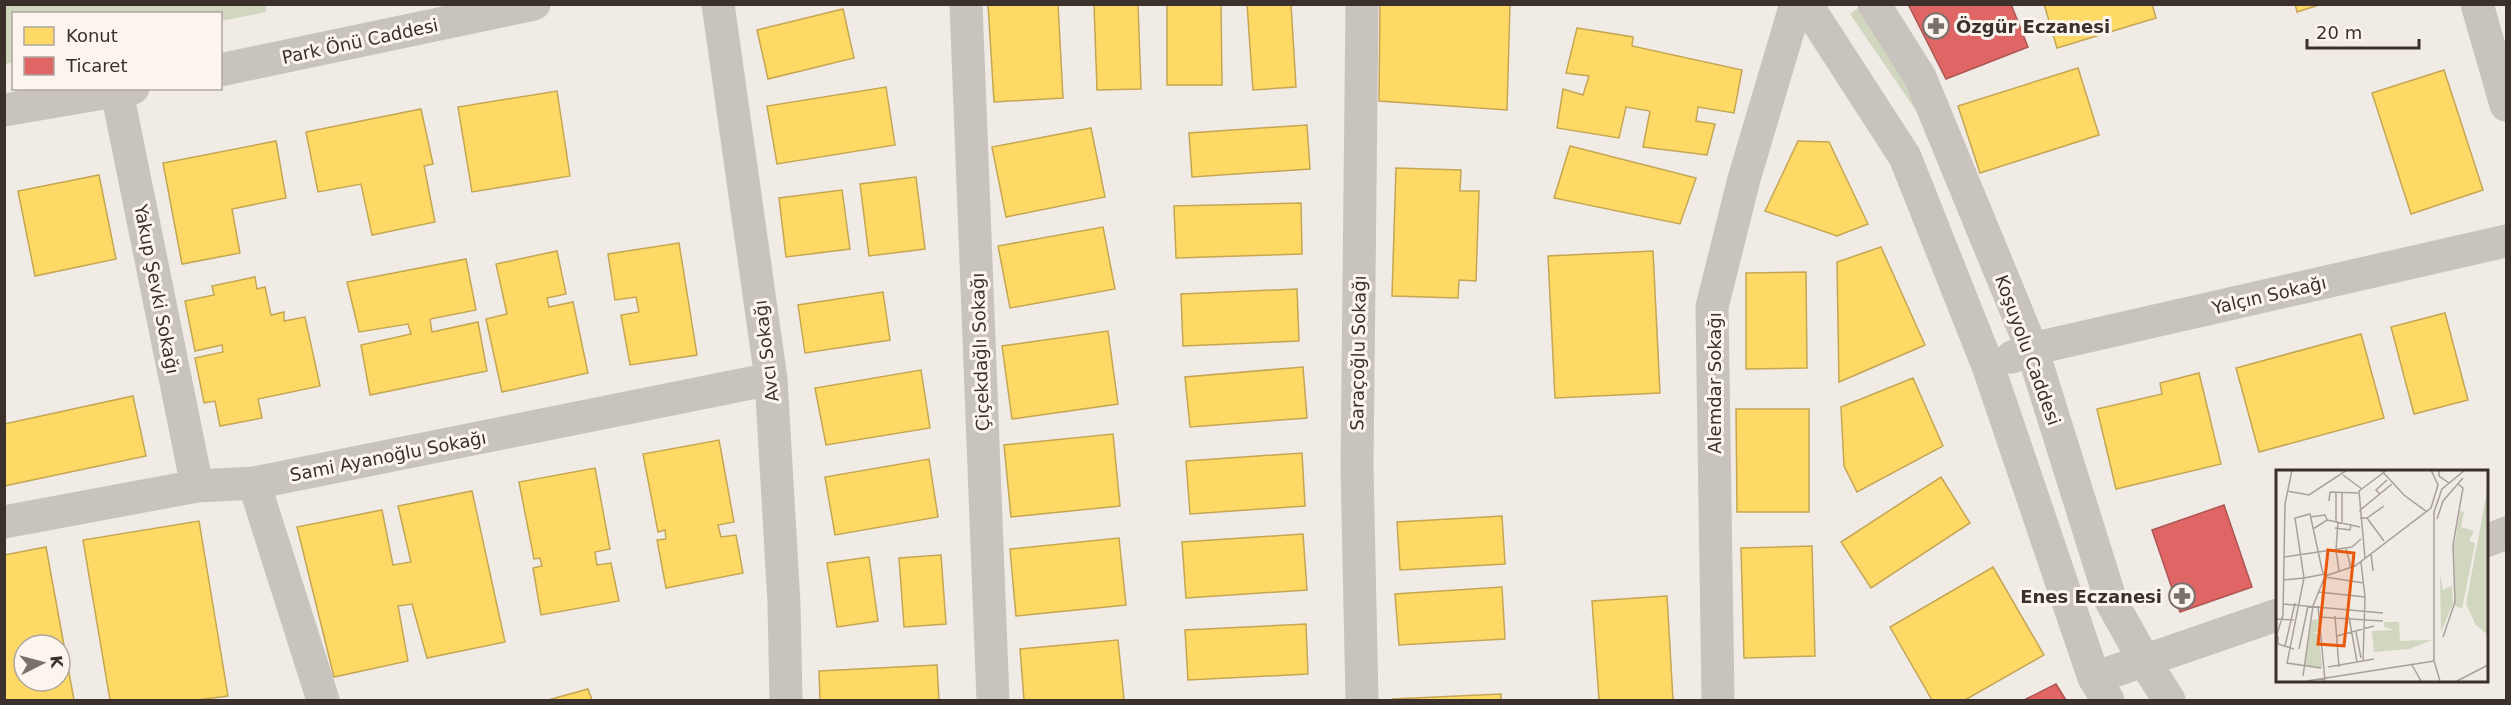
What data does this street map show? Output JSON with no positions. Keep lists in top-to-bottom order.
{
  "streets": {
    "street": [
      "Park Önü Caddesi",
      "Yakup Şevki Sokağı",
      "Yalçın Sokağı",
      "Koşuyolu Caddesi",
      "Avcı Sokağı",
      "Çiçekdağlı Sokağı",
      "Saraçoğlu Sokağı",
      "Alemdar Sokağı",
      "Sami Ayanoğlu Sokağı"
    ]
  },
  "crossings": [
    ["Yakup Şevki Sokağı", "Sami Ayanoğlu Sokağı"],
    ["Yalçın Sokağı", "Koşuyolu Caddesi"],
    ["Avcı Sokağı", "Sami Ayanoğlu Sokağı"]
  ],
  "places": {
    "pharmacy": ["Özgür Eczanesi", "Enes Eczanesi"]
  },
  "legend": ["Konut", "Ticaret"],
  "scale_bar": "20 m",
  "north": "right"
}
